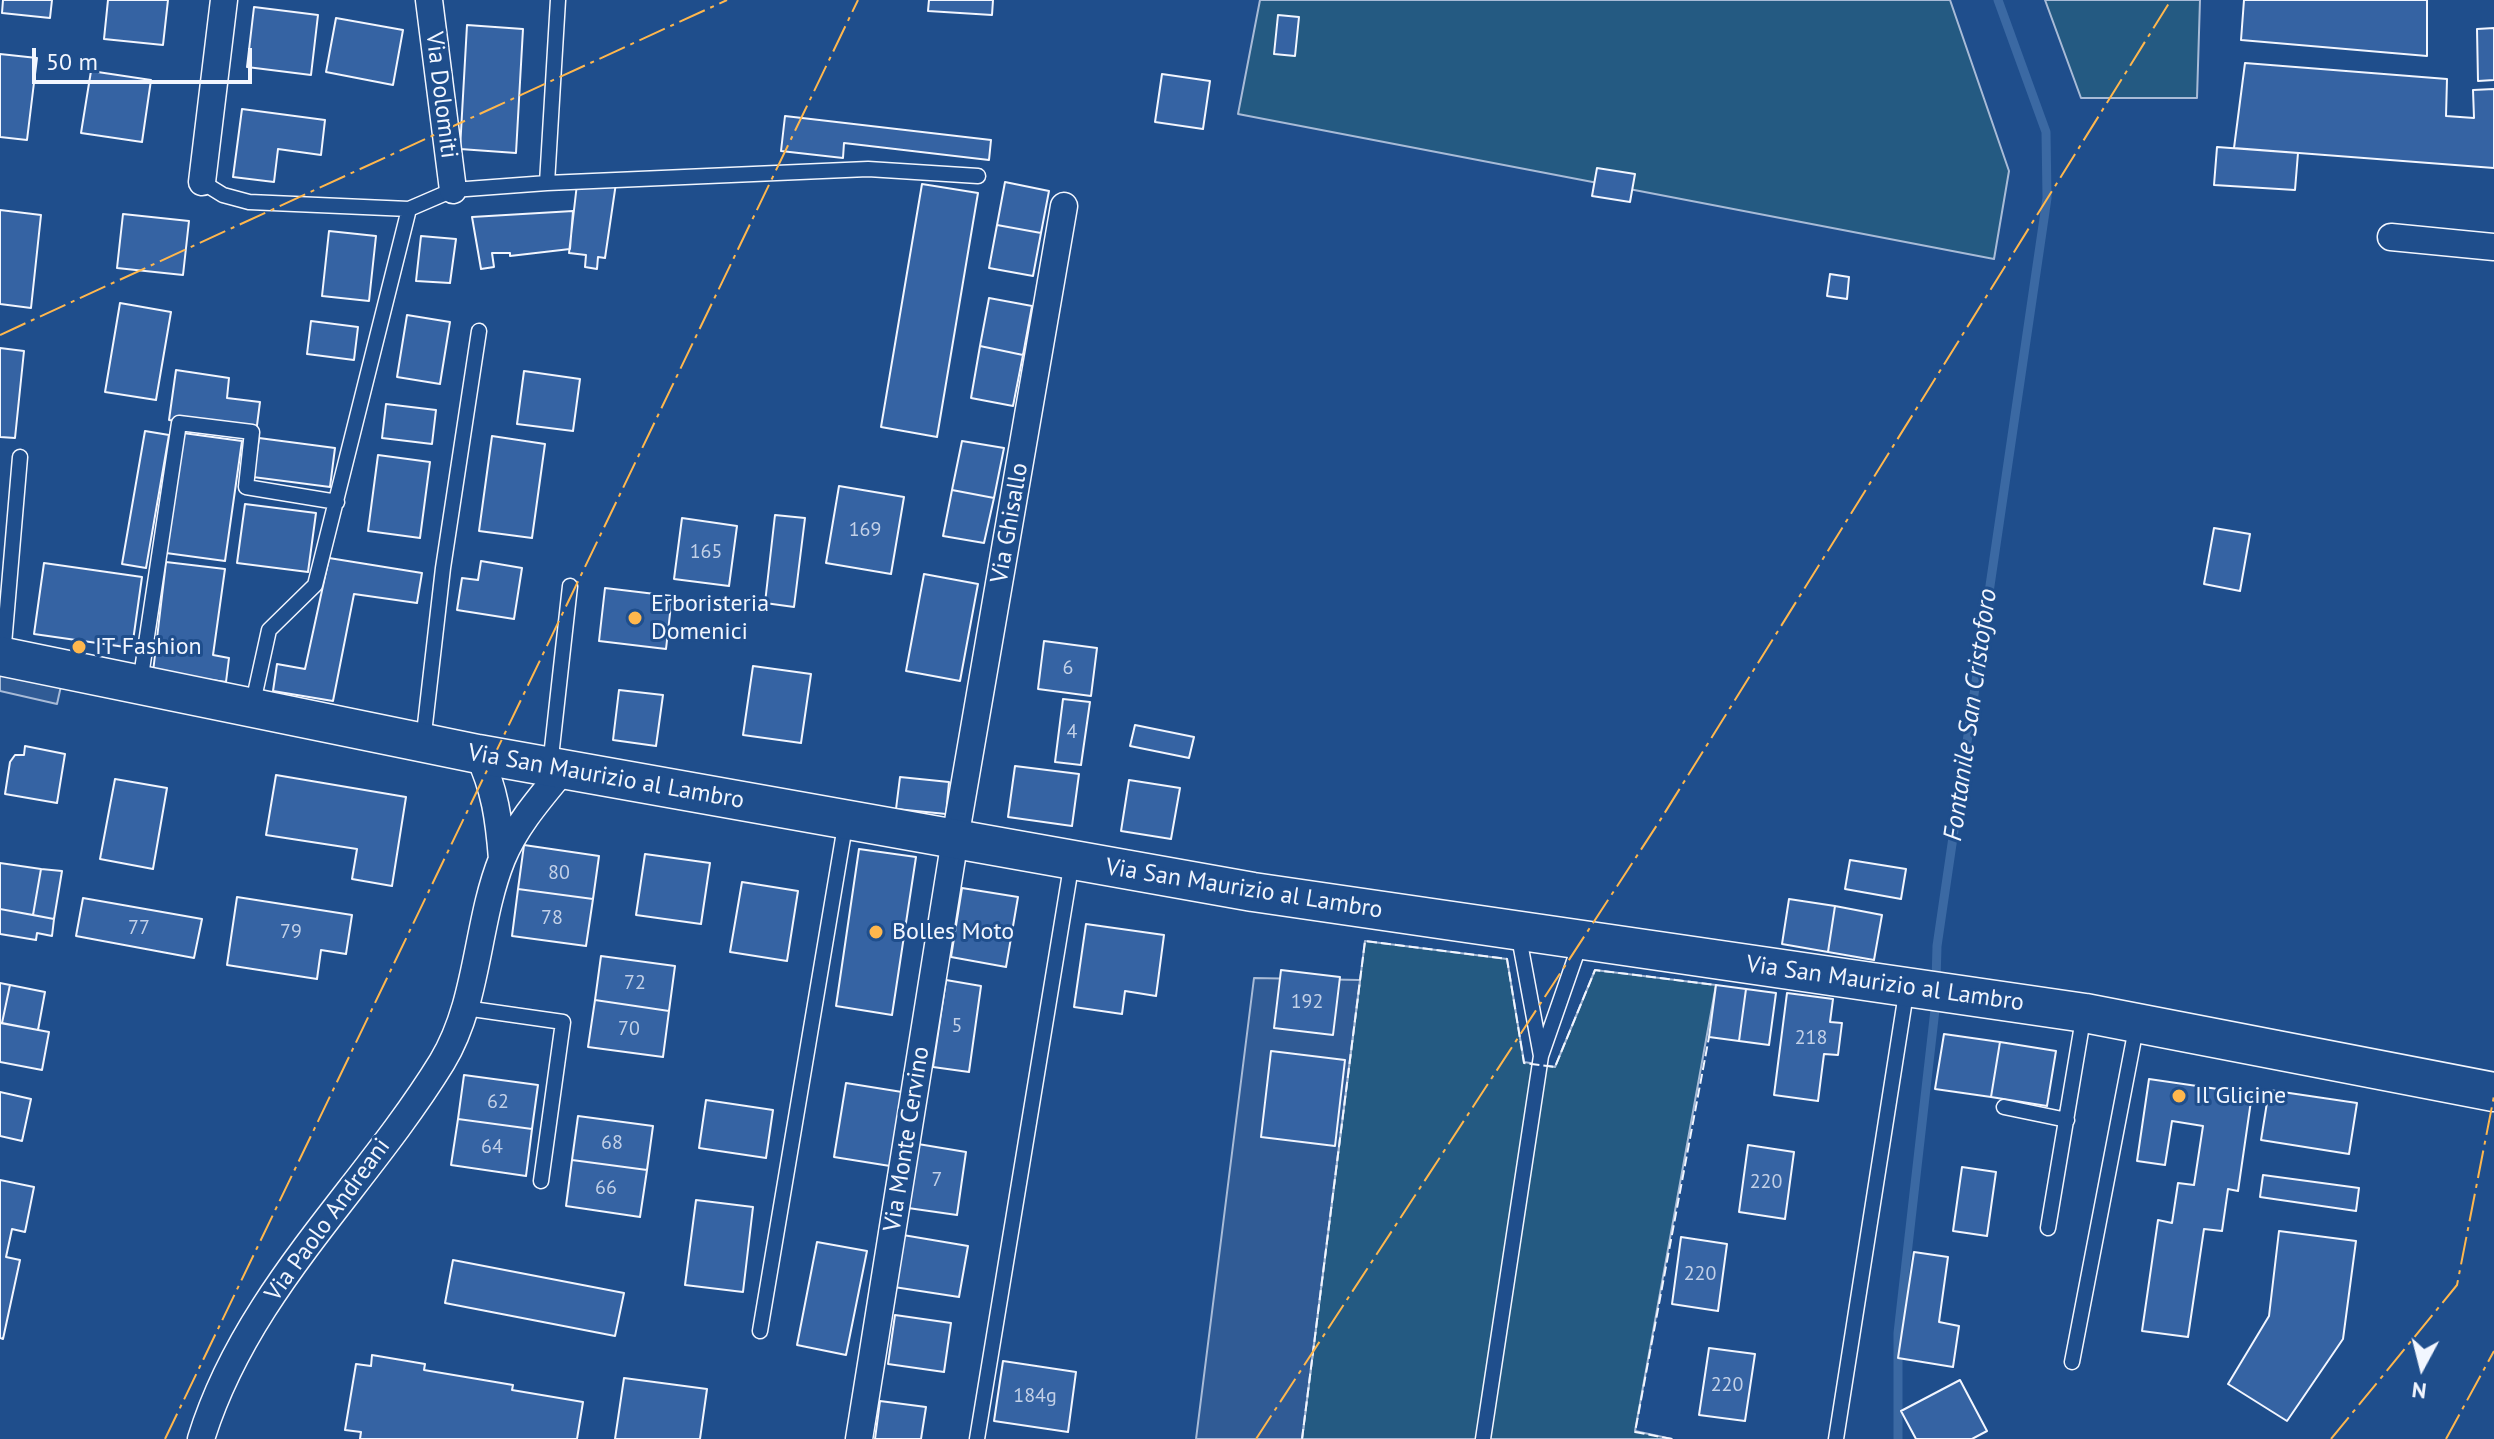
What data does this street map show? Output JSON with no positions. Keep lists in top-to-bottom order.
{
  "streets": {
    "main road": ["Via San Maurizio al Lambro"],
    "street": [
      "Via Dolomiti",
      "Via Ghisallo",
      "Via Monte Cervino",
      "Via Paolo Andreani"
    ]
  },
  "crossings": [
    ["Via Ghisallo", "Via San Maurizio al Lambro"],
    ["Via Ghisallo", "Via Monte Cervino"],
    ["Via San Maurizio al Lambro", "Via Monte Cervino"],
    ["Via San Maurizio al Lambro", "Via Paolo Andreani"]
  ],
  "water": ["Fontanile San Cristoforo"],
  "places": [
    "Erboristeria Domenici",
    "IT Fashion",
    "Bolles Moto",
    "Il Glicine"
  ],
  "house_numbers": [
    "169",
    "165",
    "6",
    "4",
    "80",
    "78",
    "77",
    "79",
    "72",
    "192",
    "5",
    "70",
    "218",
    "62",
    "68",
    "64",
    "7",
    "220",
    "66",
    "220",
    "220",
    "184g"
  ],
  "scale_bar": "50 m",
  "north": "bottom"
}
